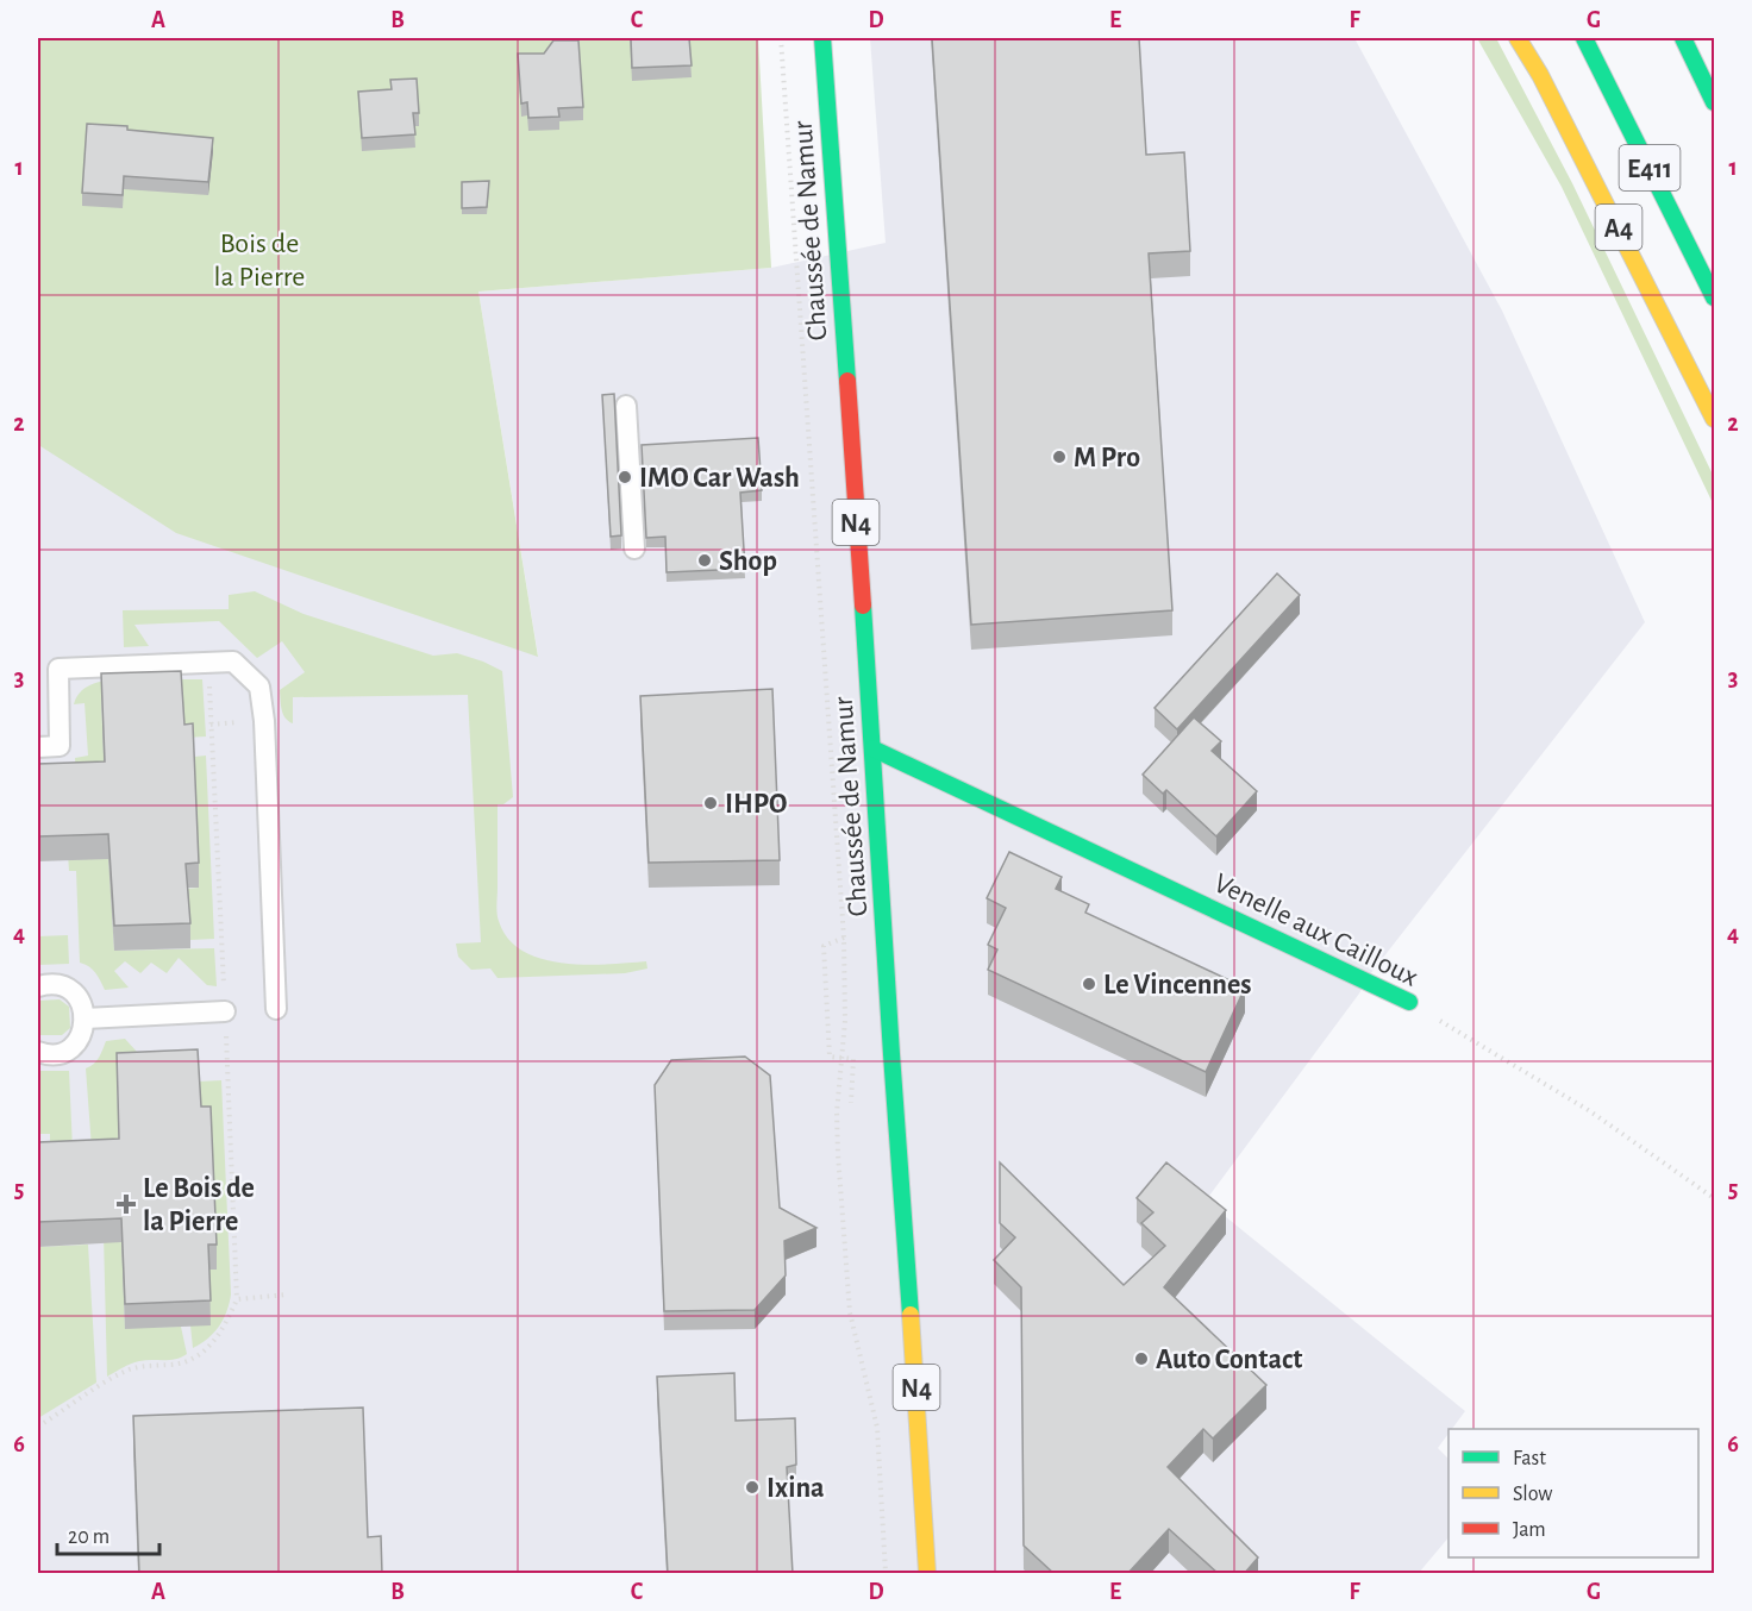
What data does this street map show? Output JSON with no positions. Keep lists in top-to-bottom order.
{
  "streets": {
    "main road": [
      "E411",
      "A4",
      "Chaussée de Namur",
      "N4",
      "Venelle aux Cailloux"
    ]
  },
  "crossings": [
    ["Chaussée de Namur", "Venelle aux Cailloux"]
  ],
  "parks": ["Bois de la Pierre"],
  "places": {
    "other": [
      "M Pro",
      "IMO Car Wash",
      "Shop",
      "IHPO",
      "Le Vincennes",
      "Auto Contact",
      "Ixina"
    ],
    "health": ["Le Bois de la Pierre"]
  },
  "legend": ["Fast", "Slow", "Jam"],
  "scale_bar": "20 m",
  "grid": {
    "columns": [
      "A",
      "B",
      "C",
      "D",
      "E",
      "F",
      "G"
    ],
    "rows": [
      "1",
      "2",
      "3",
      "4",
      "5",
      "6"
    ]
  }
}
